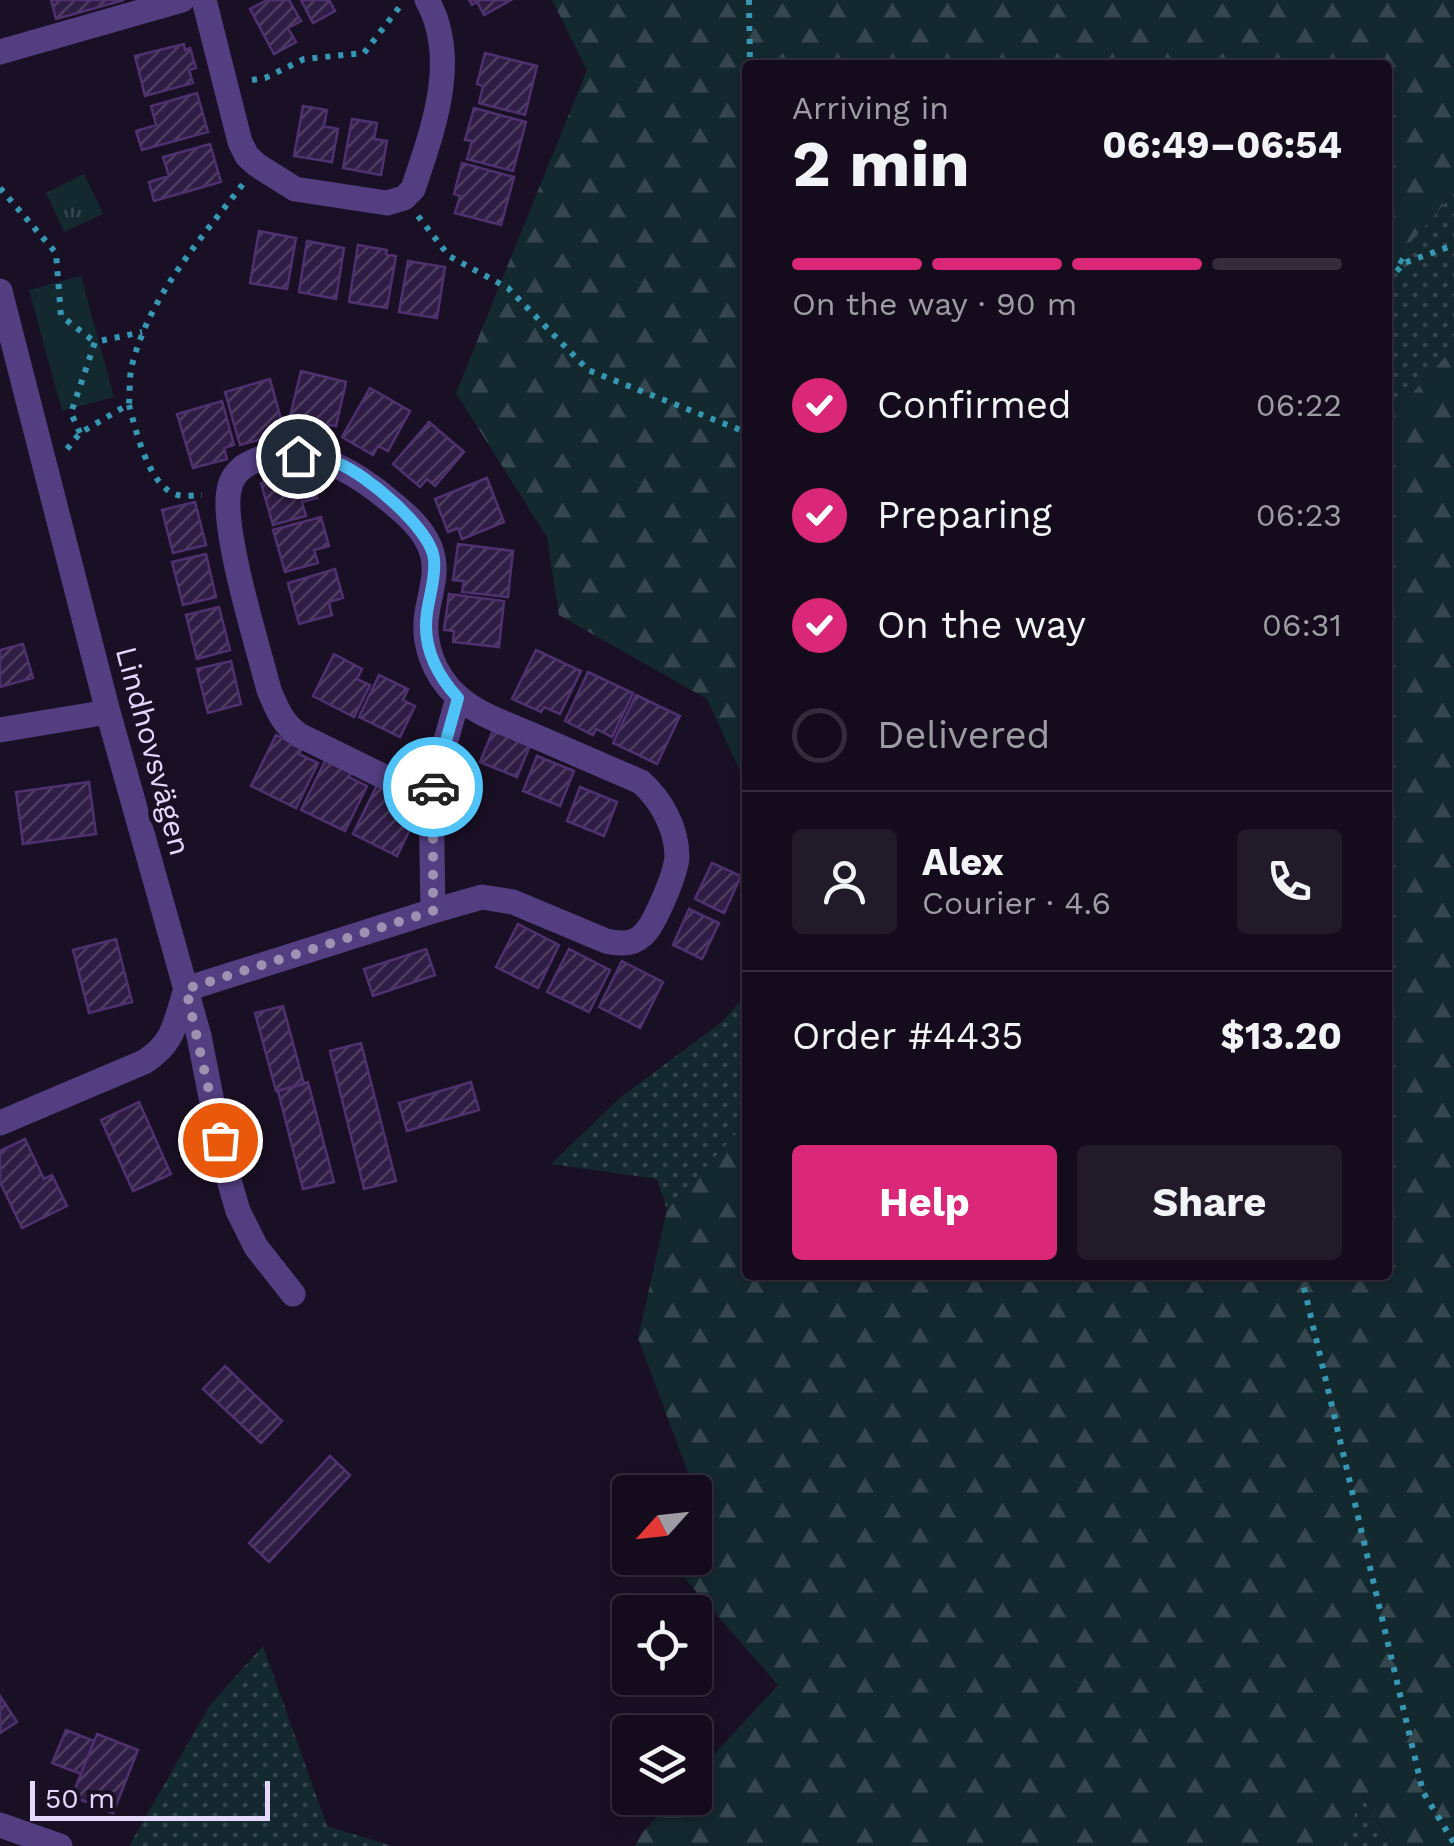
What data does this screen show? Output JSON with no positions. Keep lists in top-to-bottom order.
{
  "streets": {
    "street": ["Lindhovsvägen"]
  },
  "scale_bar": "50 m",
  "north": "bottom left",
  "page": {
    "heading": ["2 min", "Arriving in", "06:49–06:54"],
    "panel": [
      "Alex",
      "Courier · 4.6",
      "Order #4435",
      "$13.20"
    ],
    "bar": "On the way · 90 m",
    "list": [
      ["Confirmed", "06:22"],
      ["Preparing", "06:23"],
      ["On the way", "06:31"],
      "Delivered"
    ],
    "buttons": ["Help", "Share"],
    "scale": "50 m"
  }
}
